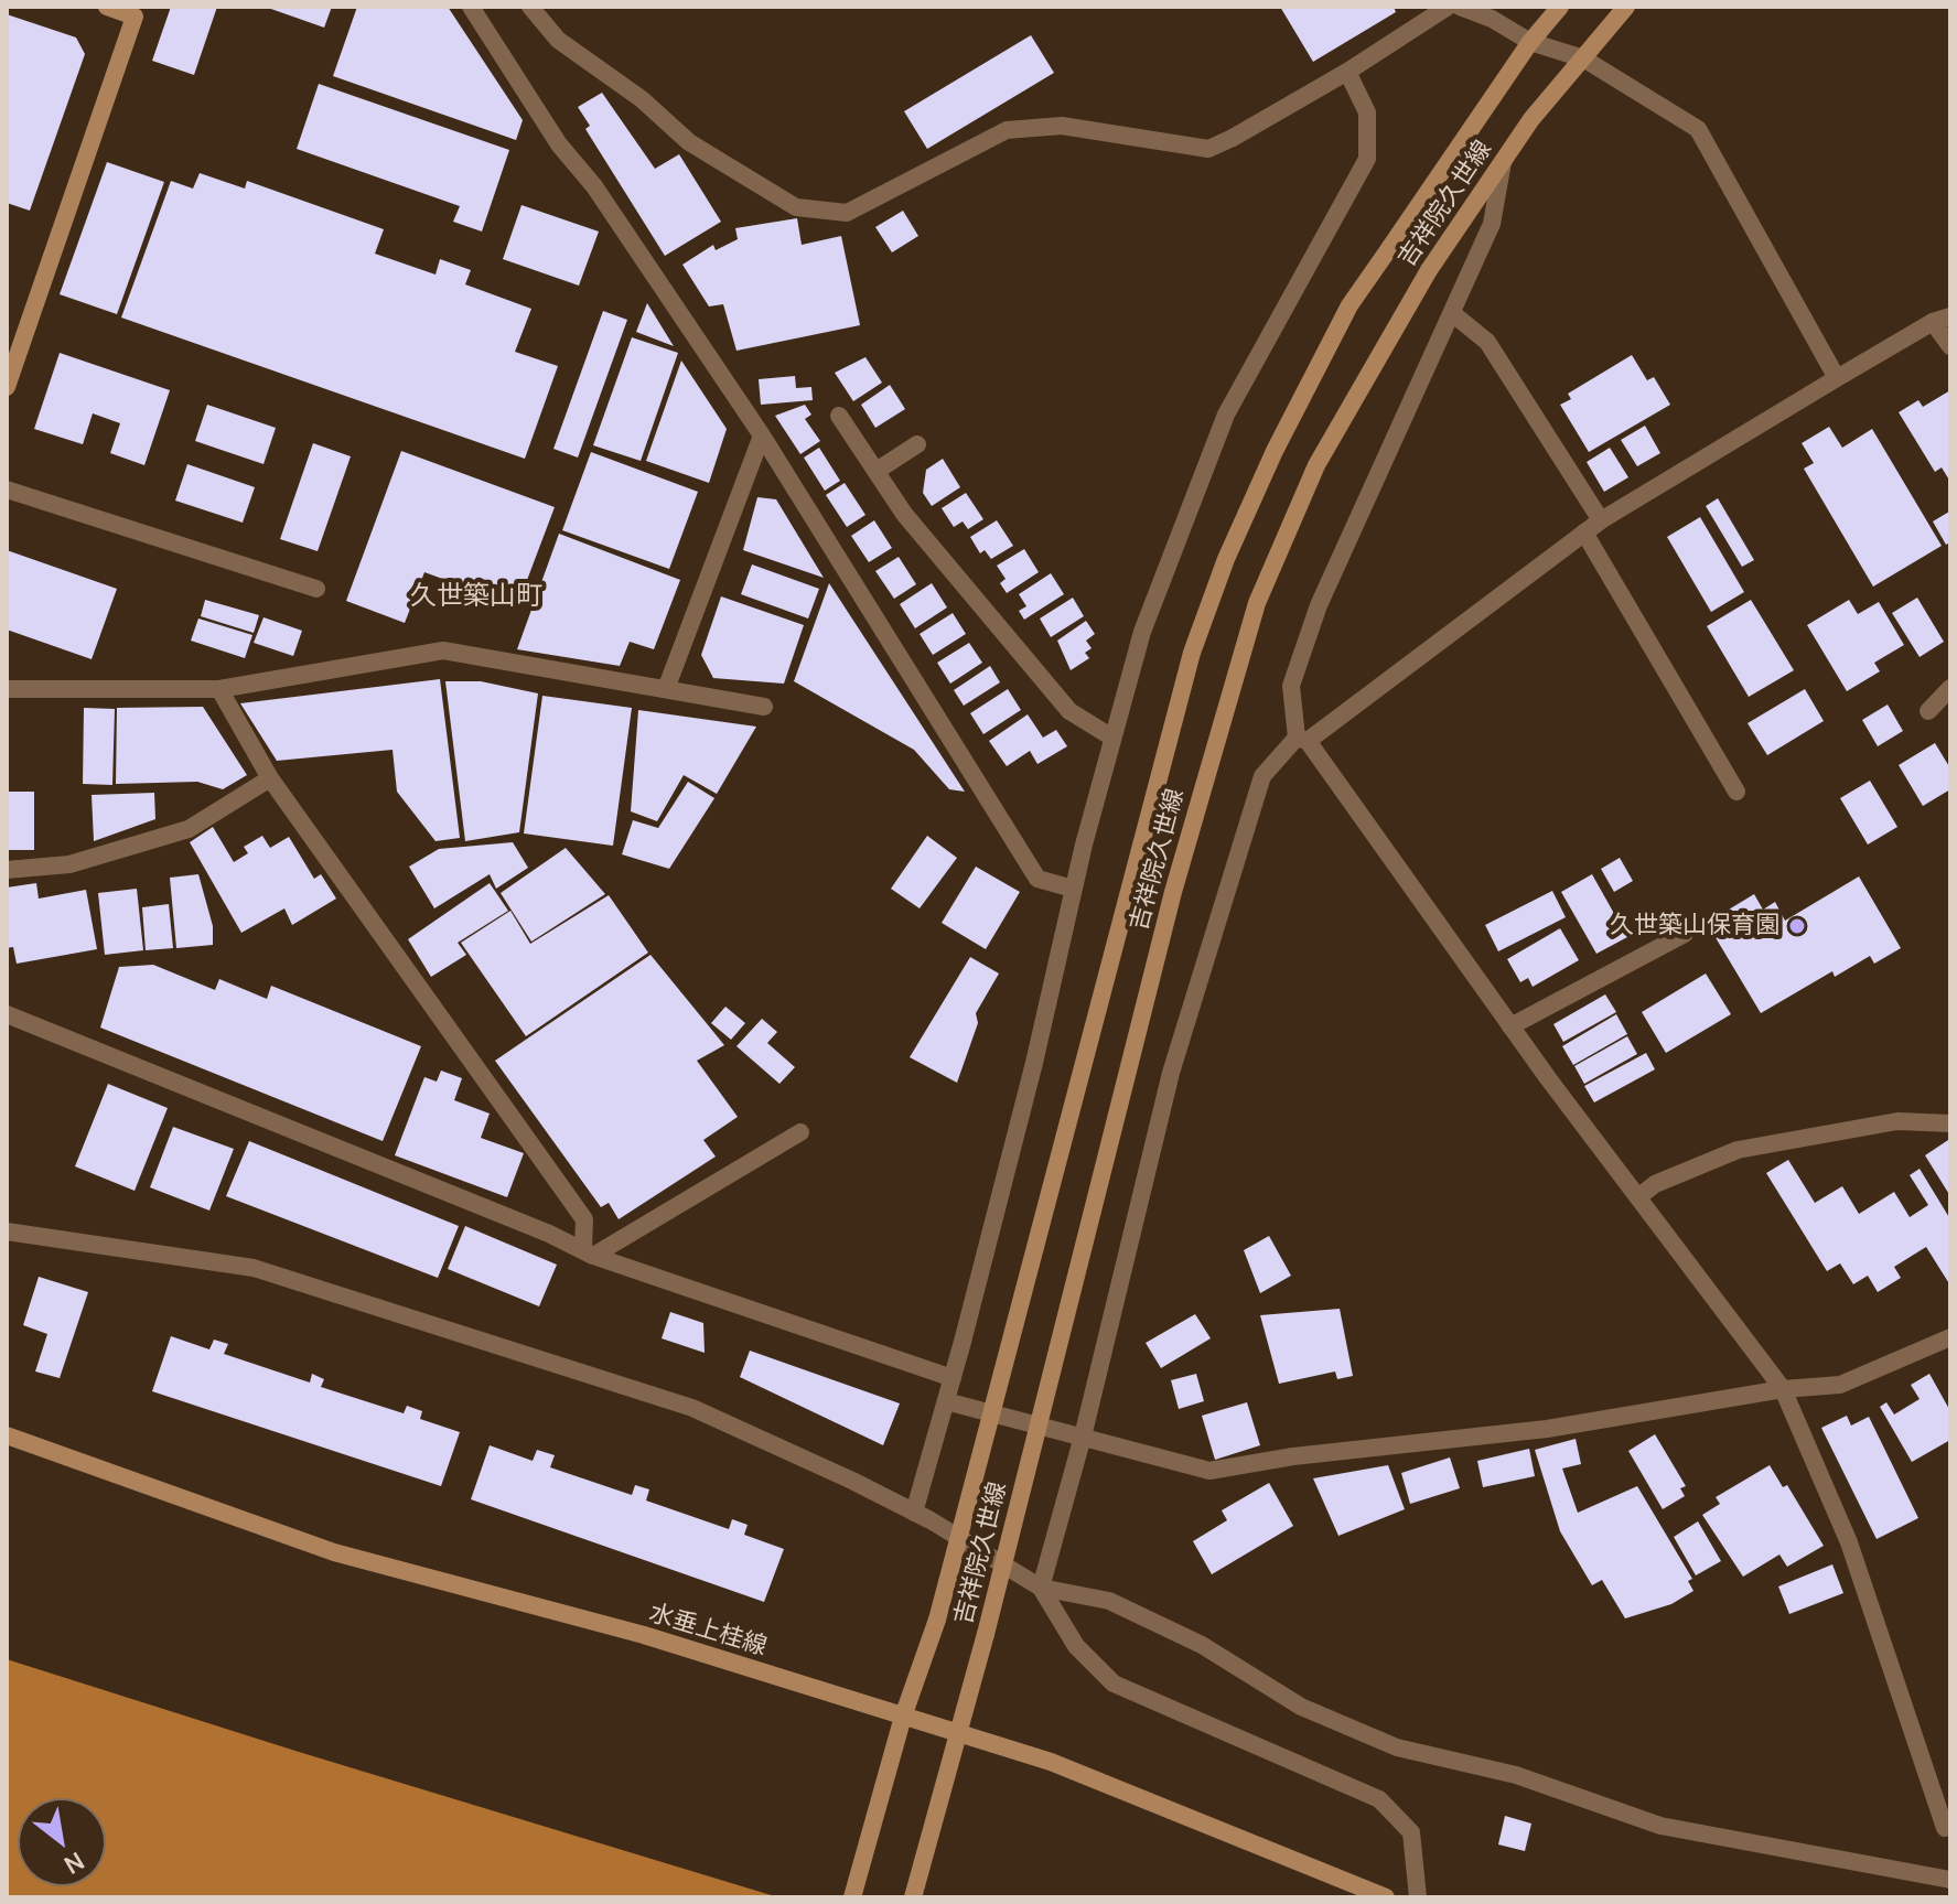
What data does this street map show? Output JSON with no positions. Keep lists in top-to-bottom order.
{
  "streets": {
    "street": ["吉祥院久世線", "水垂上桂線"]
  },
  "crossings": [
    ["吉祥院久世線", "水垂上桂線"]
  ],
  "districts": ["久世築山町"],
  "places": ["久世築山保育園"],
  "north": "bottom right"
}
